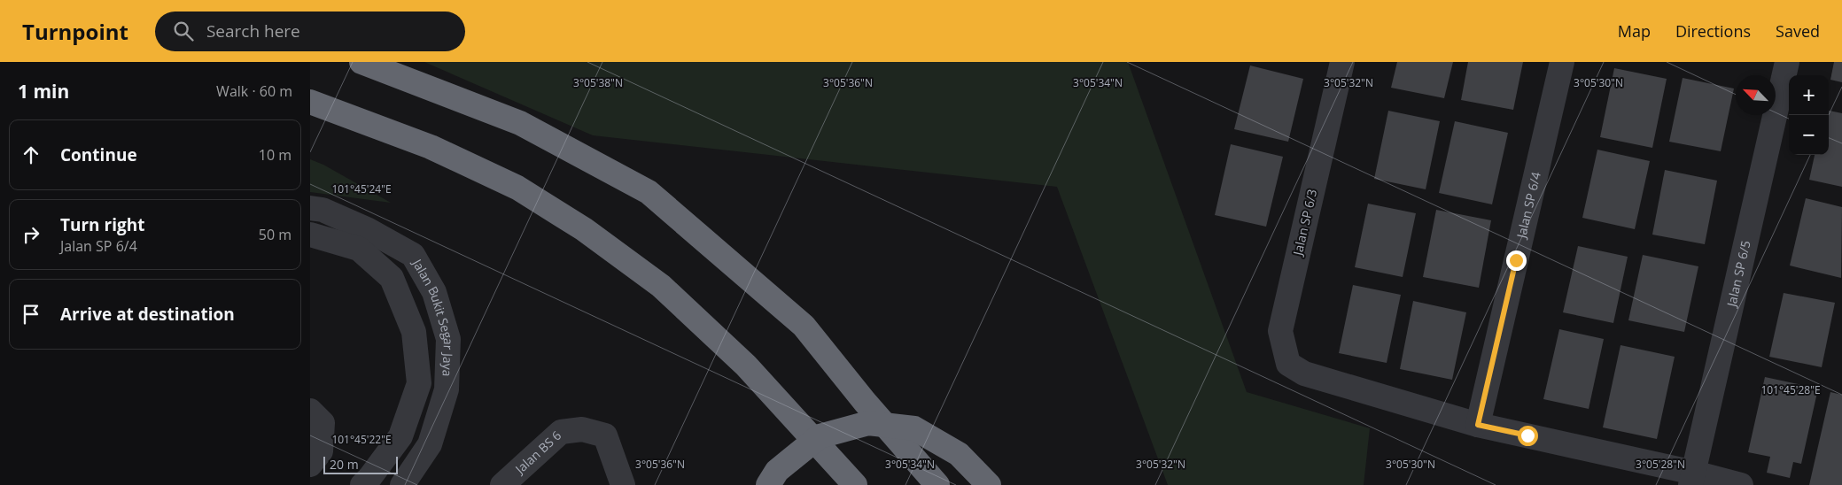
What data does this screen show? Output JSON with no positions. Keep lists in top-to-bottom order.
{
  "streets": {
    "street": [
      "Jalan SP 6/4",
      "Jalan SP 6/3",
      "Jalan SP 6/5",
      "Jalan Bukit Segar Jaya",
      "Jalan BS 6"
    ]
  },
  "crossings": [
    ["Jalan SP 6/4", "Jalan SP 6/3"]
  ],
  "scale_bar": "20 m",
  "north": "top left",
  "page": {
    "header": "Turnpoint",
    "search": "Search here",
    "nav": ["Map", "Directions", "Saved"],
    "heading": ["1 min", "Walk · 60 m"],
    "map_buttons": ["+", "−"],
    "list": [
      ["Continue", "10 m"],
      ["Turn right", "Jalan SP 6/4", "50 m"],
      "Arrive at destination"
    ],
    "scale": "20 m"
  },
  "coordinates": [
    "3°05'38\"N",
    "3°05'36\"N",
    "3°05'34\"N",
    "3°05'32\"N",
    "3°05'30\"N",
    "101°45'24\"E",
    "101°45'28\"E",
    "101°45'22\"E",
    "3°05'28\"N"
  ]
}
